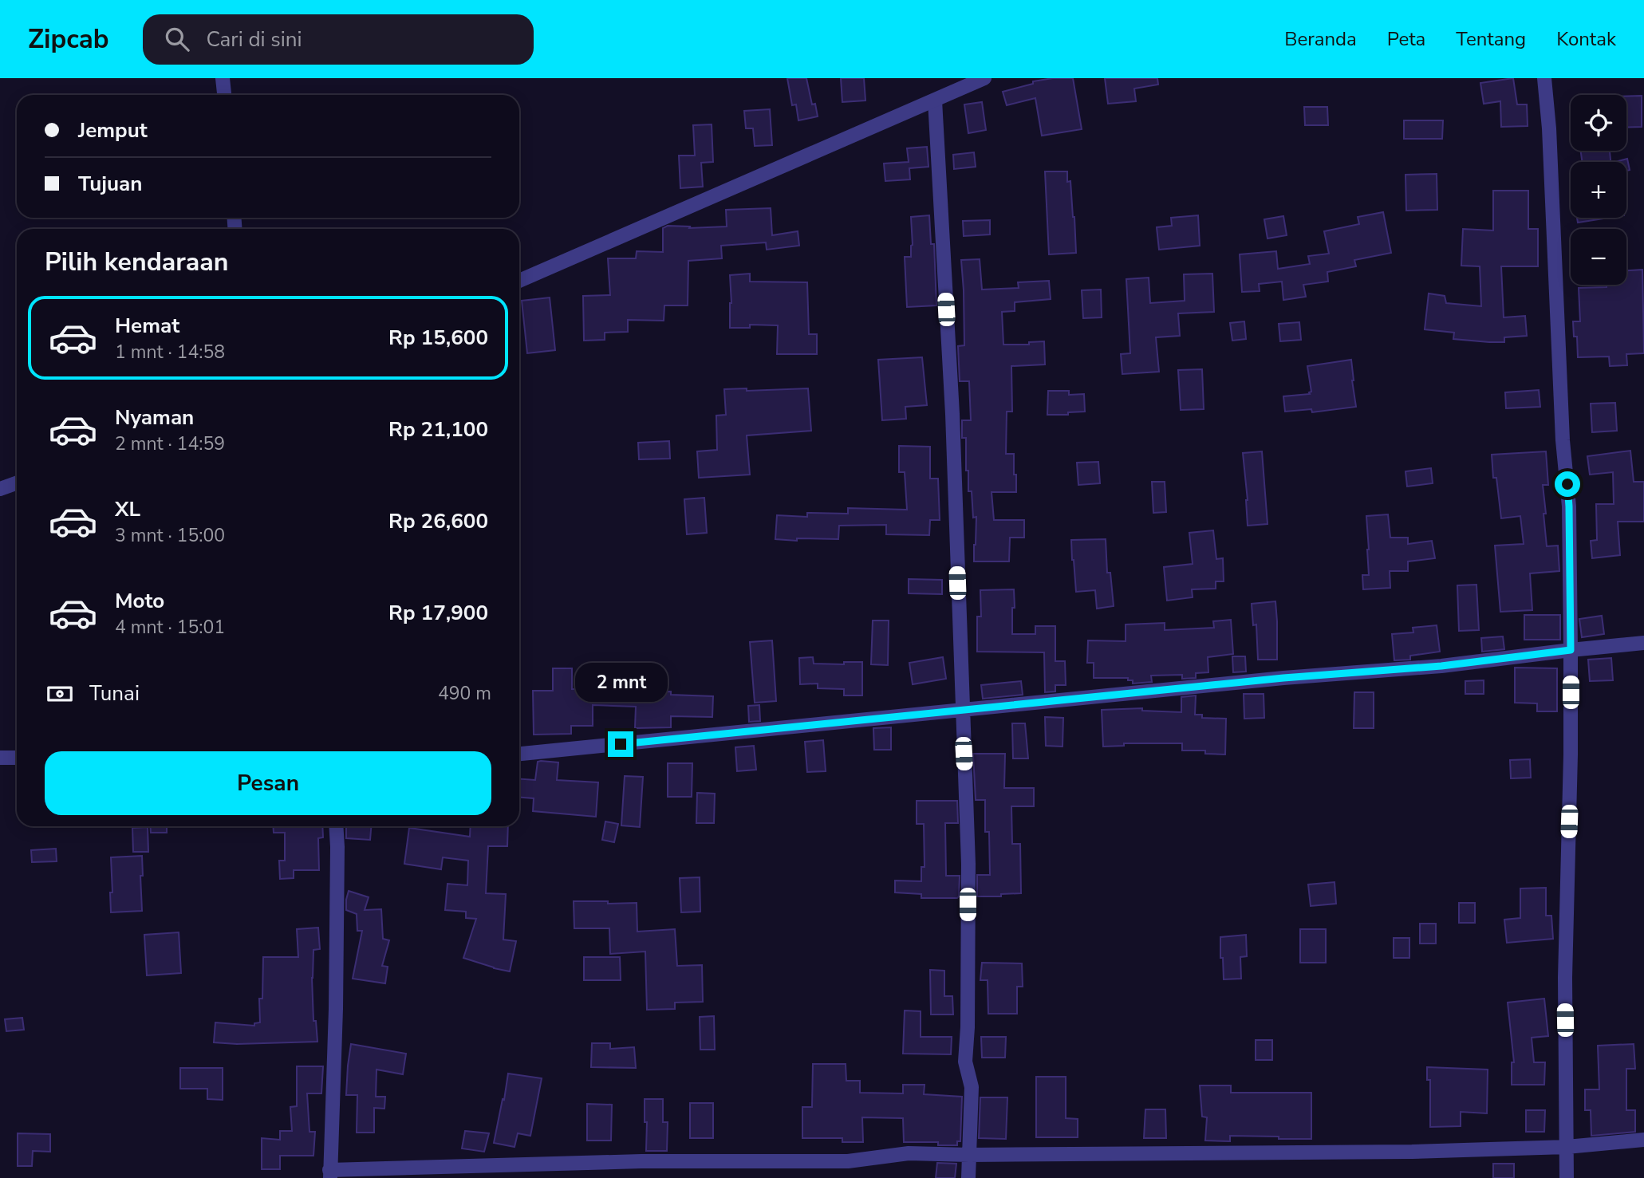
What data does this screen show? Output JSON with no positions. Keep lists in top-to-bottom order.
{
  "page": {
    "header": "Zipcab",
    "search": "Cari di sini",
    "nav": [
      "Beranda",
      "Peta",
      "Tentang",
      "Kontak"
    ],
    "map_buttons": ["+", "−"],
    "banner": ["Jemput", "Tujuan"],
    "heading": "Pilih kendaraan",
    "list": [
      {
        "name": "Hemat",
        "note": "1 mnt · 14:58",
        "value": "Rp 15,600"
      },
      {
        "name": "Nyaman",
        "note": "2 mnt · 14:59",
        "value": "Rp 21,100"
      },
      {
        "name": "XL",
        "note": "3 mnt · 15:00",
        "value": "Rp 26,600"
      },
      {
        "name": "Moto",
        "note": "4 mnt · 15:01",
        "value": "Rp 17,900"
      }
    ],
    "bubble": "2 mnt",
    "pay": ["Tunai", "490 m"],
    "buttons": "Pesan"
  }
}
